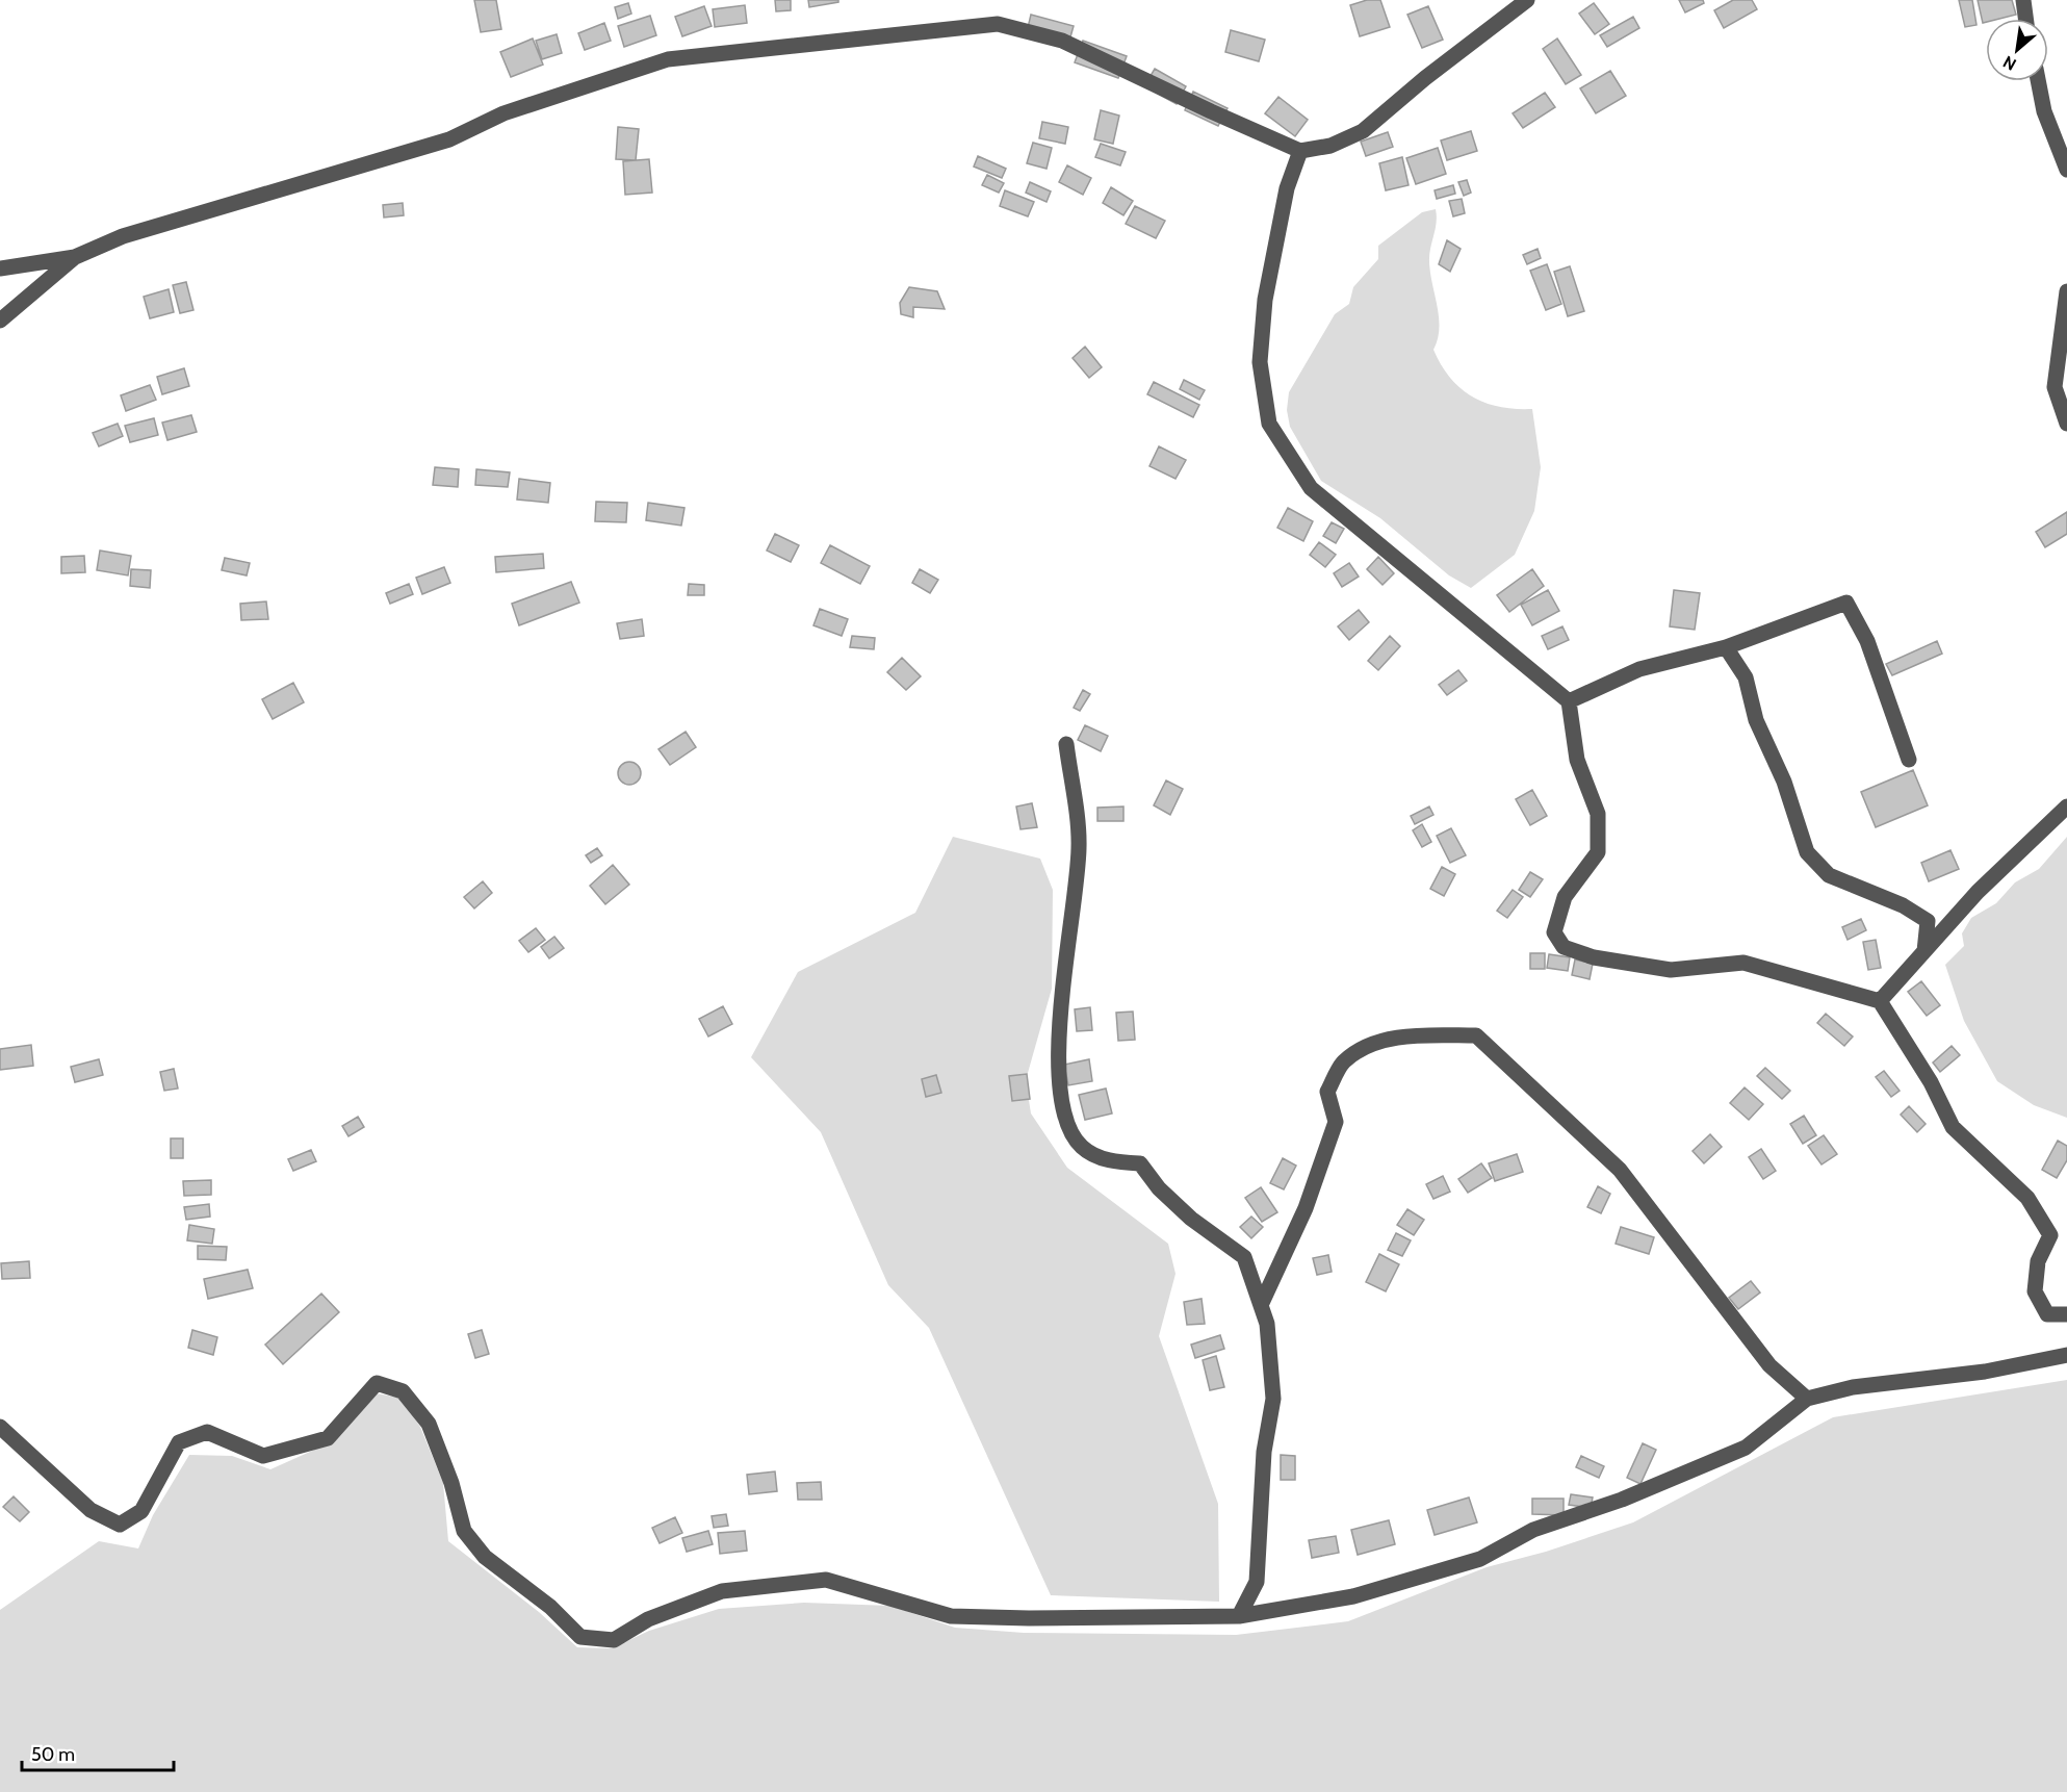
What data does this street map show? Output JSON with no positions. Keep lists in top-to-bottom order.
{
  "scale_bar": "50 m",
  "north": "bottom left"
}
